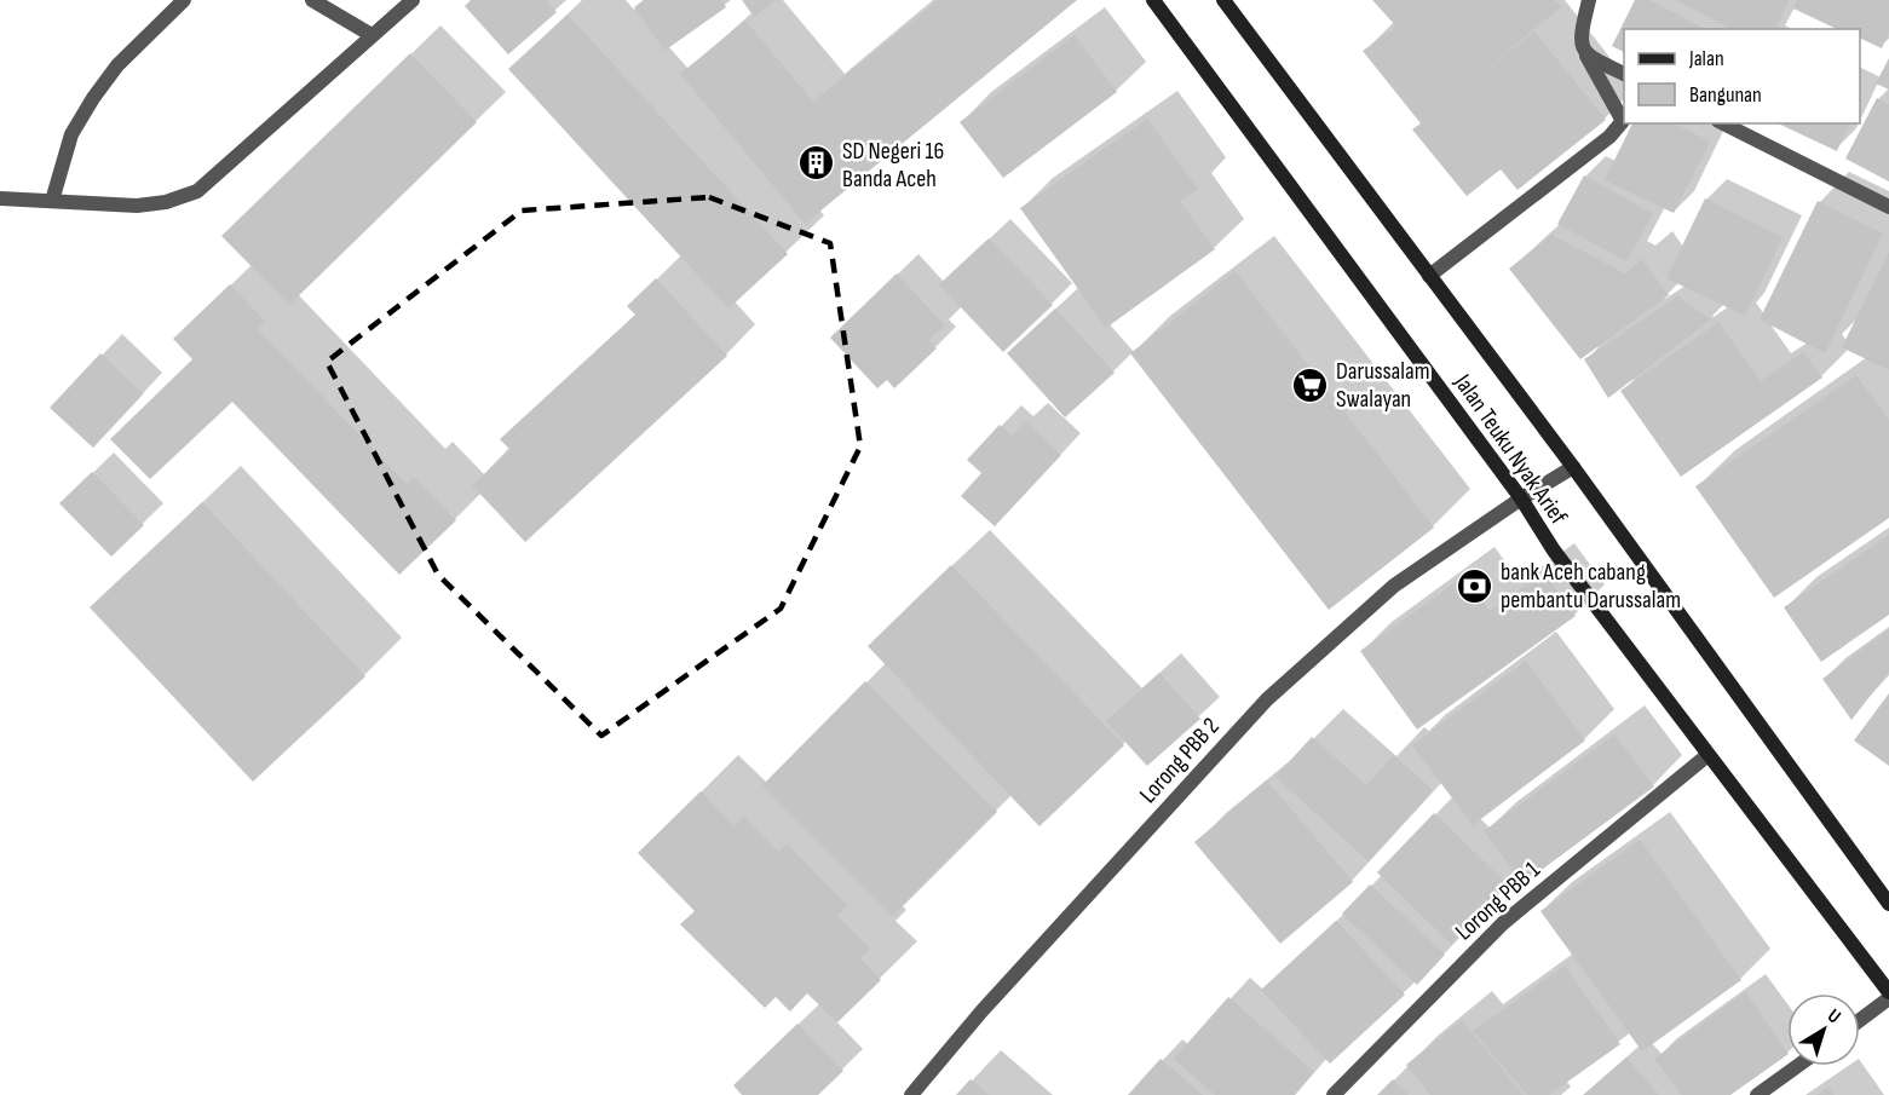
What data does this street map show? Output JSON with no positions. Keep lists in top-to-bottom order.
{
  "streets": {
    "main road": ["Jalan Teuku Nyak Arief"],
    "street": ["Lorong PBB 2", "Lorong PBB 1"]
  },
  "crossings": [
    ["Jalan Teuku Nyak Arief", "Lorong PBB 2"],
    ["Jalan Teuku Nyak Arief", "Lorong PBB 1"]
  ],
  "places": {
    "building": ["SD Negeri 16 Banda Aceh"],
    "supermarket": ["Darussalam Swalayan"],
    "bank": ["bank Aceh cabang pembantu Darussalam"]
  },
  "legend": ["Jalan", "Bangunan"],
  "north": "top right"
}
